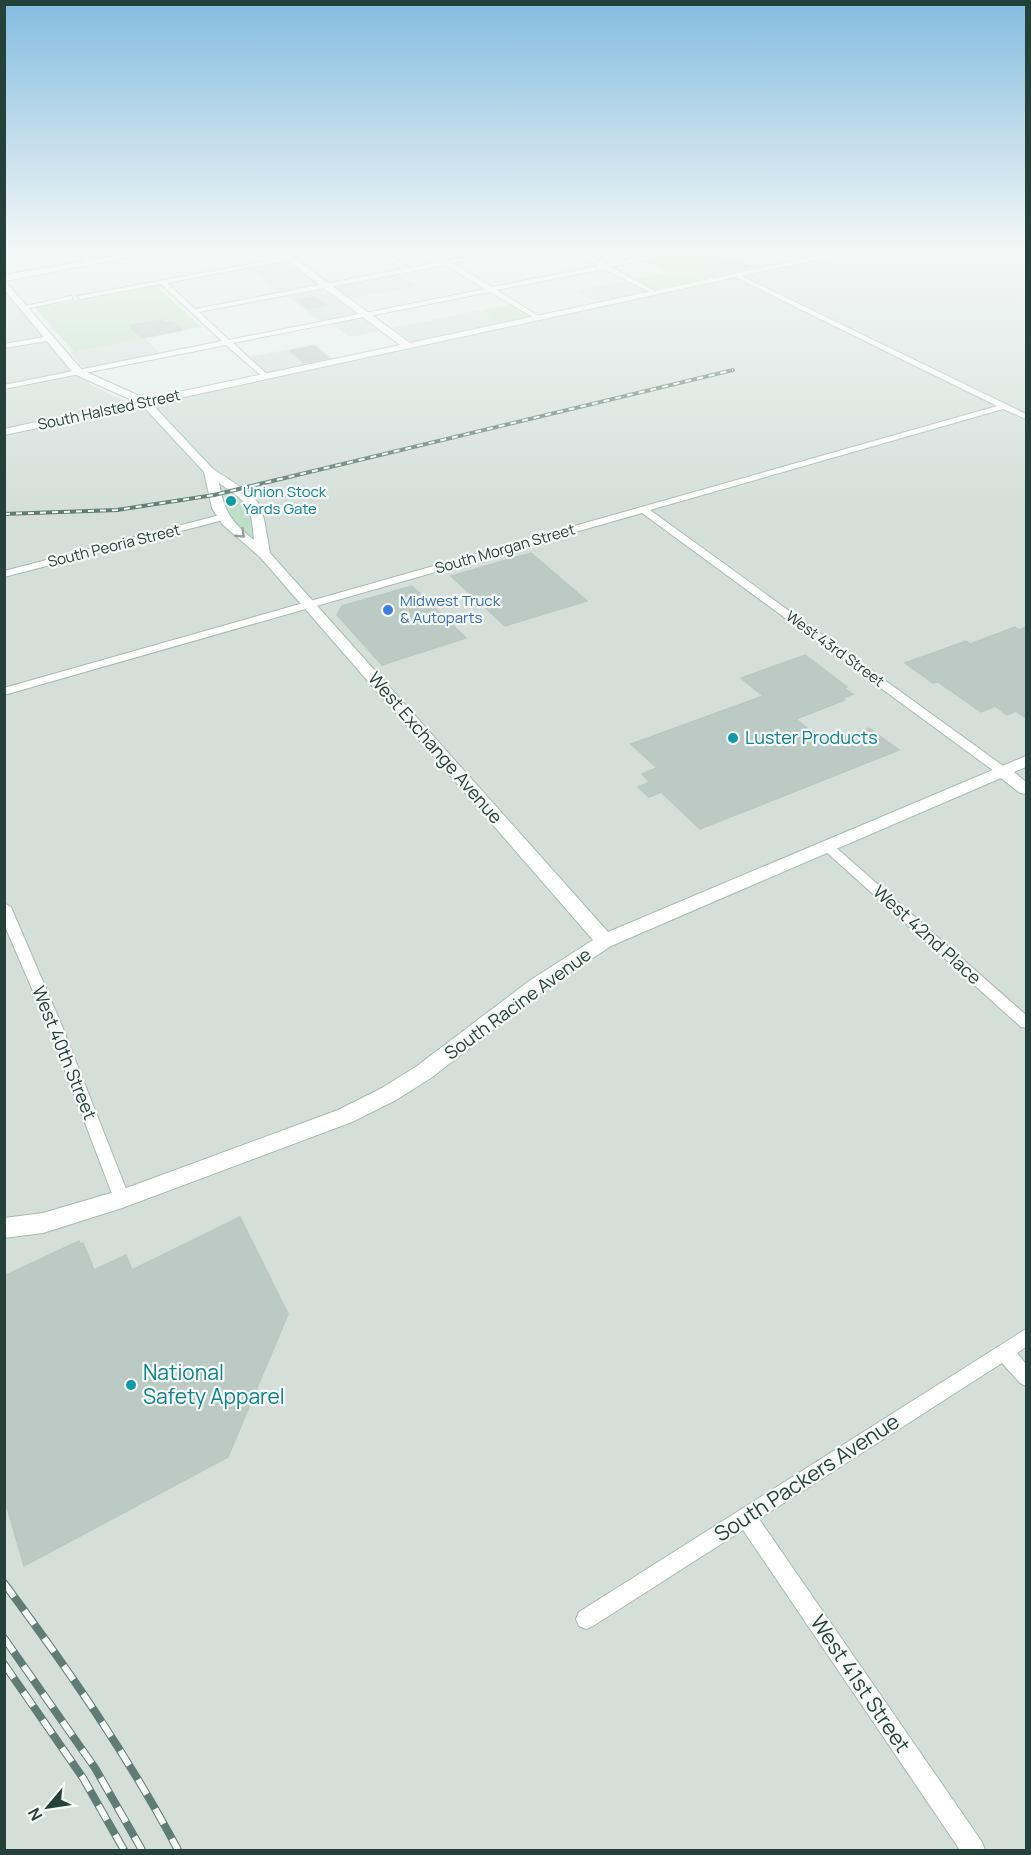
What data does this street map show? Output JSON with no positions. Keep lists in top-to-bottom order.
{
  "streets": {
    "street": [
      "South Halsted Street",
      "South Peoria Street",
      "South Morgan Street",
      "West 43rd Street",
      "West Exchange Avenue",
      "West 42nd Place",
      "South Racine Avenue",
      "West 40th Street",
      "South Packers Avenue",
      "West 41st Street"
    ]
  },
  "crossings": [
    ["South Halsted Street", "West Exchange Avenue"],
    ["South Peoria Street", "West Exchange Avenue"],
    ["South Morgan Street", "West 43rd Street"],
    ["South Morgan Street", "West Exchange Avenue"],
    ["West 43rd Street", "South Racine Avenue"],
    ["West Exchange Avenue", "South Racine Avenue"],
    ["West 42nd Place", "South Racine Avenue"],
    ["South Racine Avenue", "West 40th Street"],
    ["South Packers Avenue", "West 41st Street"]
  ],
  "places": [
    "Union Stock Yards Gate",
    "Midwest Truck & Autoparts",
    "Luster Products",
    "National Safety Apparel"
  ],
  "north": "bottom left"
}
